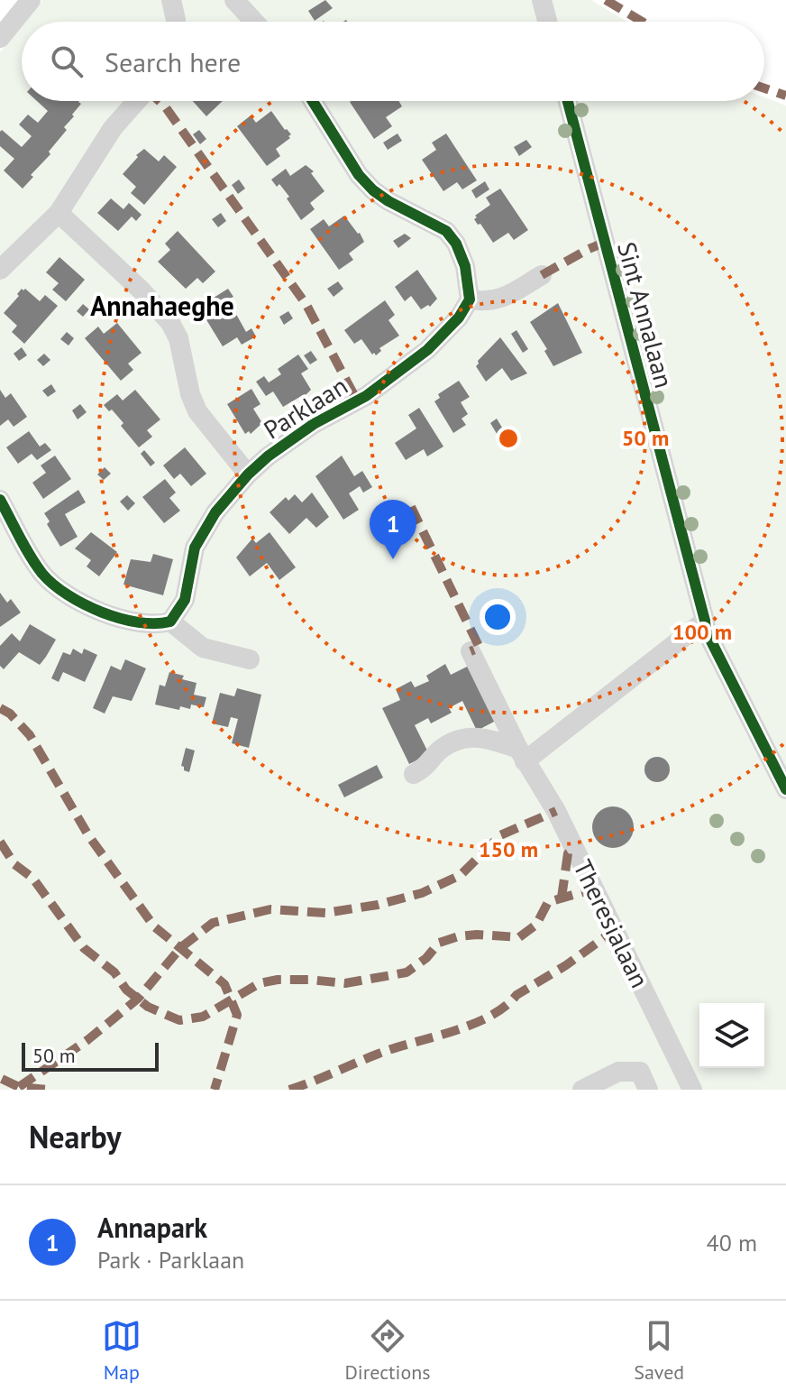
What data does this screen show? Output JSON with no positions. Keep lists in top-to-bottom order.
{
  "streets": {
    "street": ["Sint Annalaan", "Parklaan", "Theresialaan"]
  },
  "districts": ["Annahaeghe"],
  "scale_bar": "50 m",
  "page": {
    "search": "Search here",
    "pins": "1",
    "scale": "50 m",
    "heading": "Nearby",
    "list": [
      {
        "mark": "1",
        "name": "Annapark",
        "note": "Park · Parklaan",
        "value": "40 m"
      }
    ],
    "nav": ["Map", "Directions", "Saved"]
  },
  "rings": ["50 m", "100 m", "150 m"]
}
